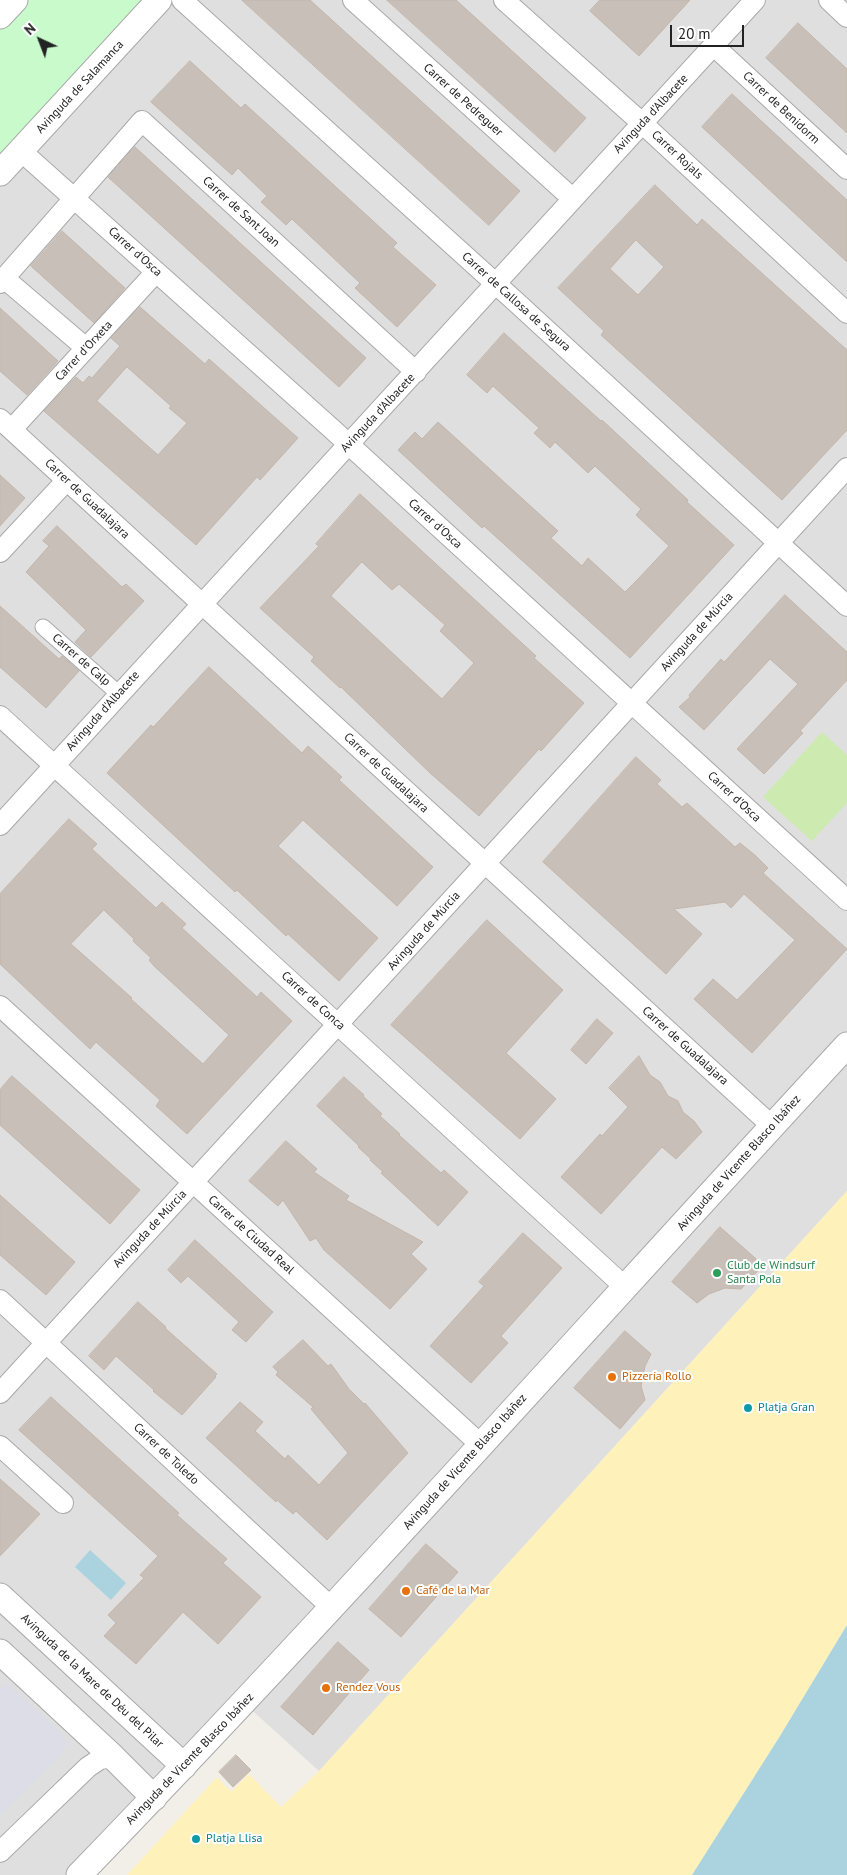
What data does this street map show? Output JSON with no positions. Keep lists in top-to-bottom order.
{
  "streets": {
    "street": [
      "Avinguda de Salamanca",
      "Carrer de Pedreguer",
      "Carrer de Benidorm",
      "Avinguda d'Albacete",
      "Carrer Rojals",
      "Carrer de Sant Joan",
      "Carrer d'Osca",
      "Carrer de Callosa de Segura",
      "Carrer d'Orxeta",
      "Carrer de Guadalajara",
      "Avinguda de Múrcia",
      "Carrer de Calp",
      "Carrer de Conca",
      "Avinguda de Vicente Blasco Ibáñez",
      "Carrer de Ciudad Real",
      "Carrer de Toledo",
      "Avinguda de la Mare de Déu del Pilar"
    ]
  },
  "crossings": [
    ["Avinguda de Salamanca", "Carrer d'Osca"],
    ["Carrer de Pedreguer", "Avinguda d'Albacete"],
    ["Carrer de Benidorm", "Avinguda d'Albacete"],
    ["Avinguda d'Albacete", "Carrer Rojals"],
    ["Avinguda d'Albacete", "Carrer de Sant Joan"],
    ["Avinguda d'Albacete", "Carrer d'Osca"],
    ["Avinguda d'Albacete", "Carrer de Callosa de Segura"],
    ["Avinguda d'Albacete", "Carrer de Guadalajara"],
    ["Avinguda d'Albacete", "Carrer de Calp"],
    ["Avinguda d'Albacete", "Carrer de Conca"],
    ["Carrer de Sant Joan", "Carrer d'Osca"],
    ["Carrer d'Osca", "Carrer d'Orxeta"],
    ["Carrer d'Osca", "Avinguda de Múrcia"],
    ["Carrer de Callosa de Segura", "Avinguda de Múrcia"],
    ["Carrer d'Orxeta", "Carrer de Guadalajara"],
    ["Carrer de Guadalajara", "Avinguda de Múrcia"],
    ["Carrer de Guadalajara", "Avinguda de Vicente Blasco Ibáñez"],
    ["Avinguda de Múrcia", "Carrer de Conca"],
    ["Avinguda de Múrcia", "Carrer de Ciudad Real"],
    ["Avinguda de Múrcia", "Carrer de Toledo"],
    ["Carrer de Conca", "Avinguda de Vicente Blasco Ibáñez"],
    ["Avinguda de Vicente Blasco Ibáñez", "Carrer de Ciudad Real"],
    ["Avinguda de Vicente Blasco Ibáñez", "Carrer de Toledo"],
    ["Avinguda de Vicente Blasco Ibáñez", "Avinguda de la Mare de Déu del Pilar"]
  ],
  "places": [
    "Club de Windsurf Santa Pola",
    "Pizzería Rollo",
    "Platja Gran",
    "Café de la Mar",
    "Rendez Vous",
    "Platja Llisa"
  ],
  "scale_bar": "20 m",
  "north": "top left"
}
